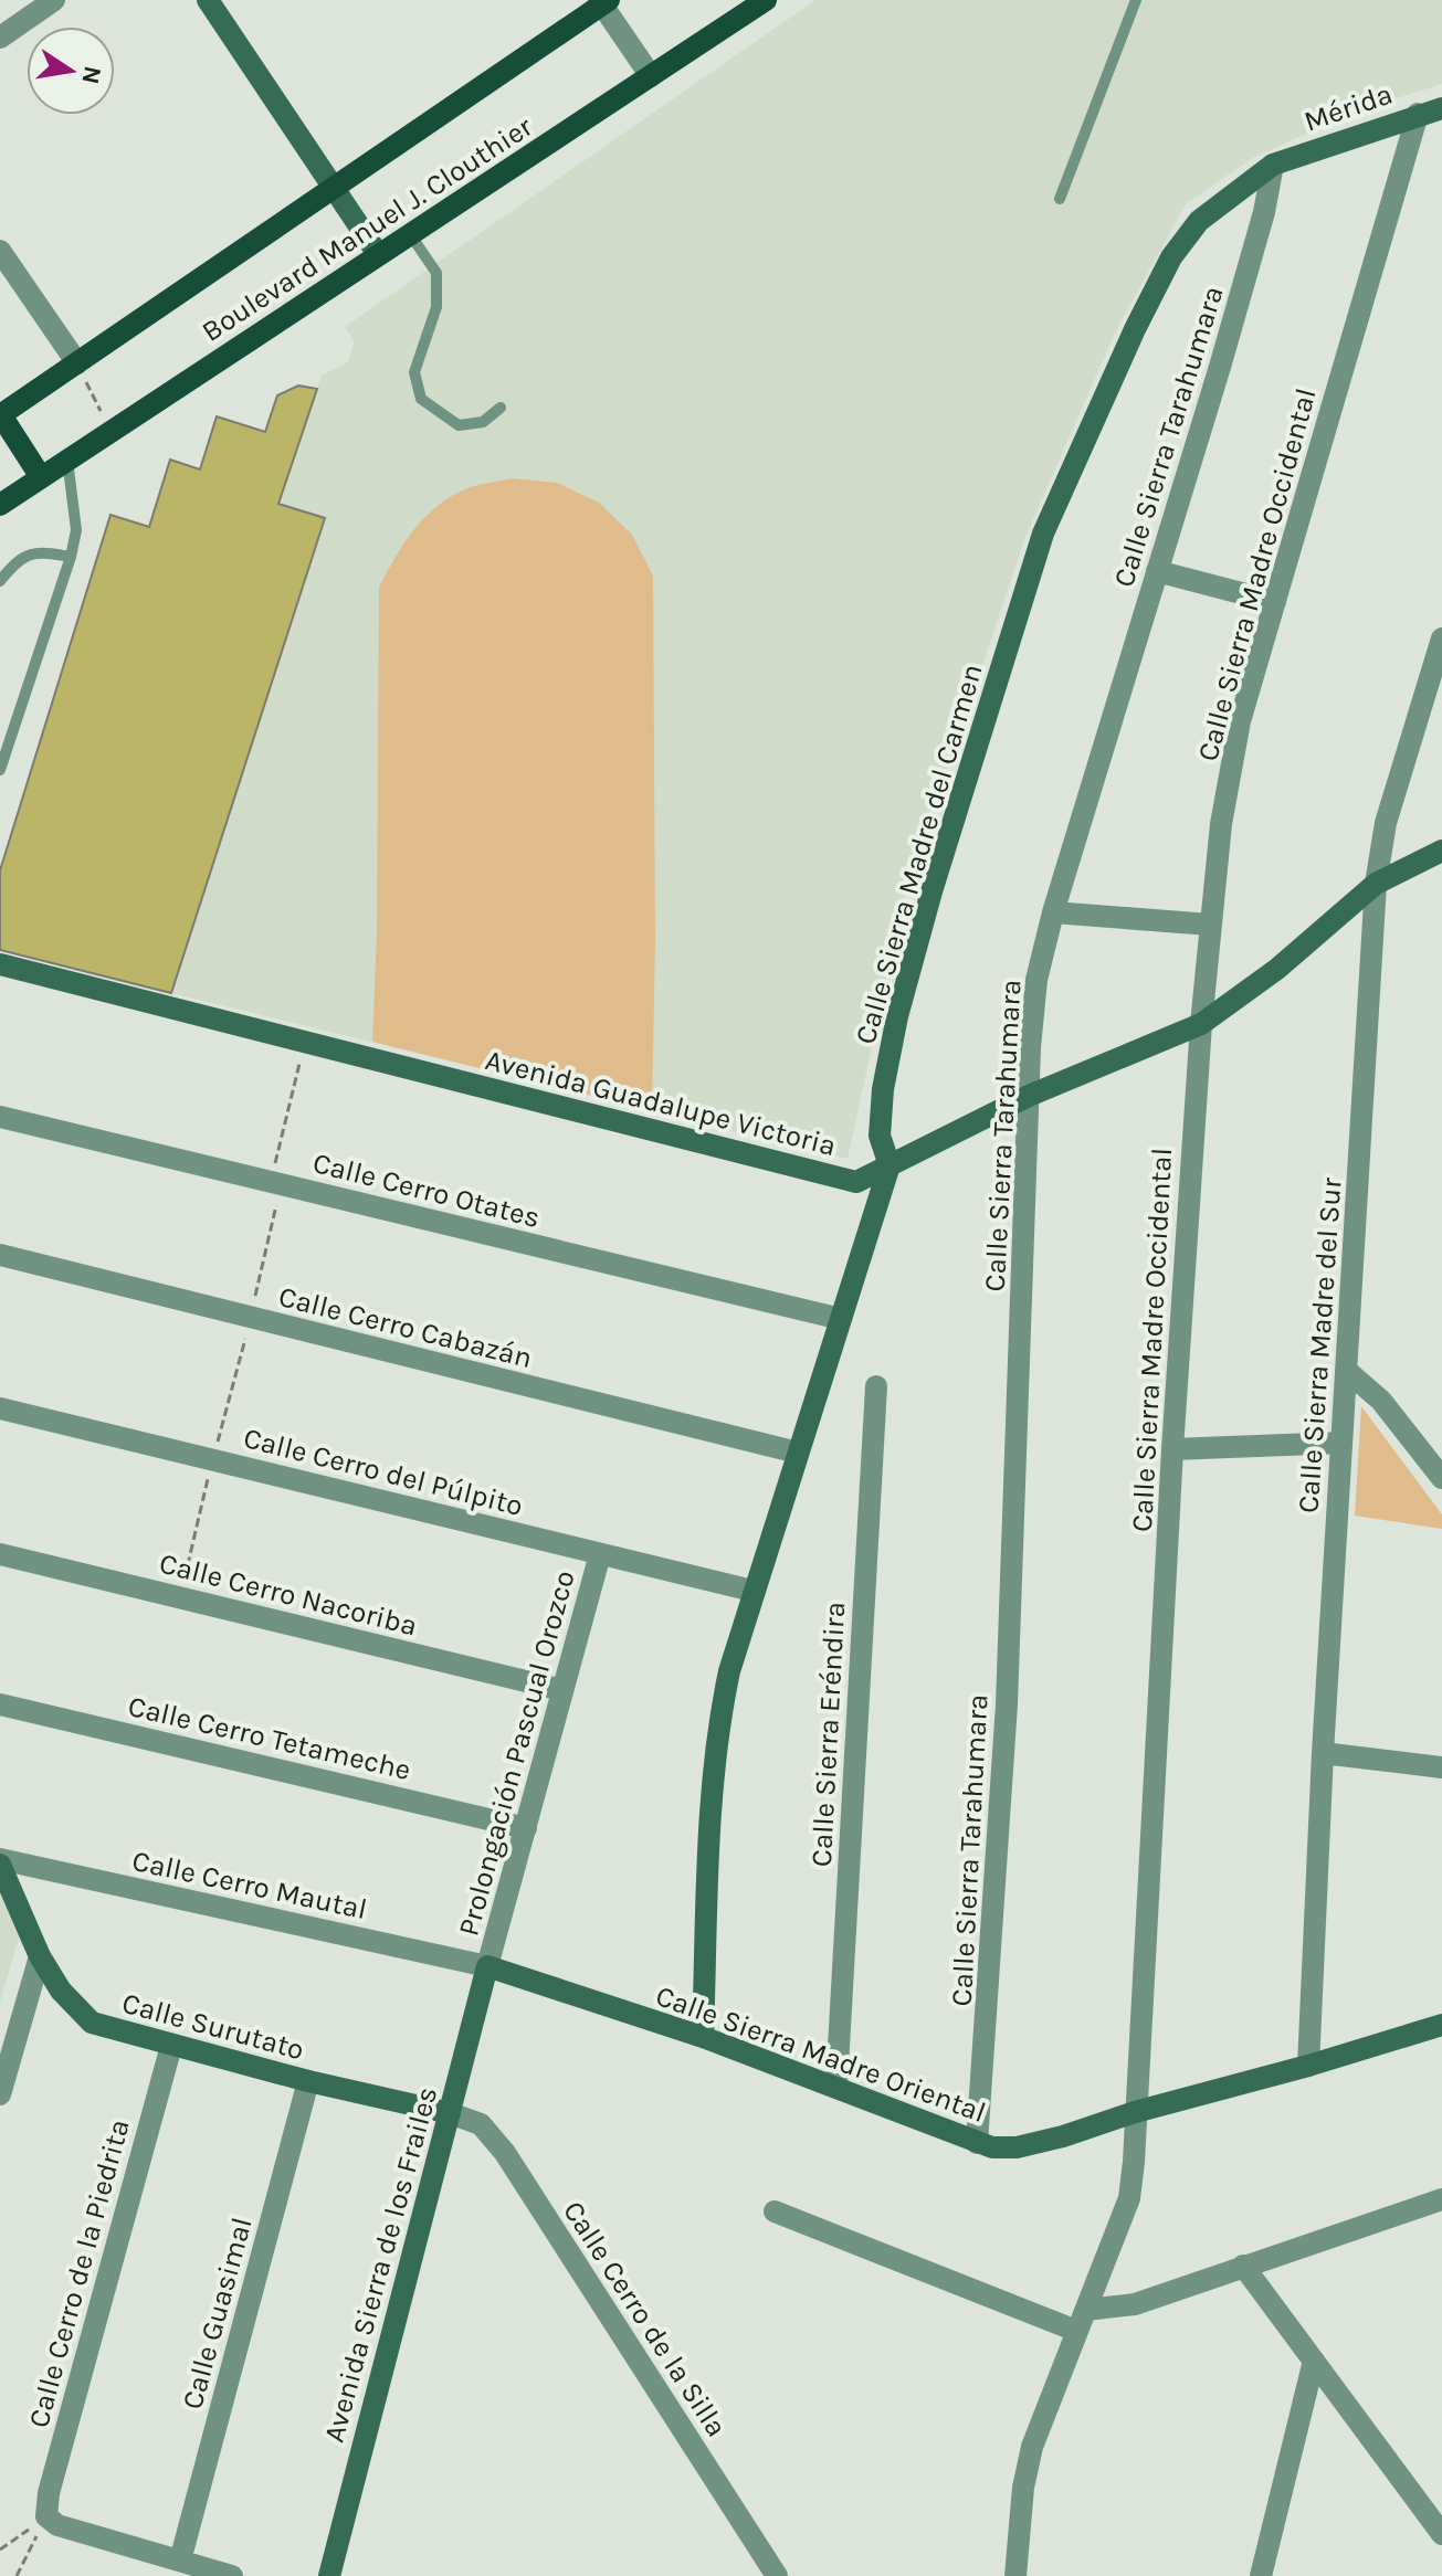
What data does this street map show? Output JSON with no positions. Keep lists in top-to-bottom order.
{
  "streets": {
    "main road": ["Boulevard Manuel J. Clouthier"],
    "street": [
      "Mérida",
      "Calle Sierra Tarahumara",
      "Calle Sierra Madre Occidental",
      "Calle Sierra Madre del Carmen",
      "Avenida Guadalupe Victoria",
      "Calle Cerro Otates",
      "Calle Cerro Cabazán",
      "Calle Sierra Madre del Sur",
      "Calle Cerro del Púlpito",
      "Calle Cerro Nacoriba",
      "Calle Sierra Eréndira",
      "Calle Cerro Tetameche",
      "Prolongación Pascual Orozco",
      "Calle Cerro Mautal",
      "Calle Surutato",
      "Calle Sierra Madre Oriental",
      "Avenida Sierra de los Frailes",
      "Calle Cerro de la Piedrita",
      "Calle Guasimal",
      "Calle Cerro de la Silla"
    ]
  },
  "crossings": [
    ["Mérida", "Calle Sierra Tarahumara"],
    ["Mérida", "Calle Sierra Madre Occidental"],
    ["Mérida", "Calle Sierra Madre del Carmen"],
    ["Calle Sierra Tarahumara", "Calle Sierra Madre del Carmen"],
    ["Calle Sierra Tarahumara", "Avenida Guadalupe Victoria"],
    ["Calle Sierra Tarahumara", "Calle Sierra Madre Oriental"],
    ["Calle Sierra Madre Occidental", "Avenida Guadalupe Victoria"],
    ["Calle Sierra Madre Occidental", "Calle Sierra Madre Oriental"],
    ["Calle Sierra Madre del Carmen", "Avenida Guadalupe Victoria"],
    ["Calle Sierra Madre del Carmen", "Calle Cerro Otates"],
    ["Calle Sierra Madre del Carmen", "Calle Cerro Cabazán"],
    ["Calle Sierra Madre del Carmen", "Calle Cerro del Púlpito"],
    ["Calle Sierra Madre del Carmen", "Calle Sierra Madre Oriental"],
    ["Avenida Guadalupe Victoria", "Calle Sierra Madre del Sur"],
    ["Calle Sierra Madre del Sur", "Calle Sierra Madre Oriental"],
    ["Calle Cerro del Púlpito", "Prolongación Pascual Orozco"],
    ["Calle Cerro Nacoriba", "Prolongación Pascual Orozco"],
    ["Calle Sierra Eréndira", "Calle Sierra Madre Oriental"],
    ["Calle Cerro Tetameche", "Prolongación Pascual Orozco"],
    ["Prolongación Pascual Orozco", "Calle Cerro Mautal"],
    ["Prolongación Pascual Orozco", "Calle Sierra Madre Oriental"],
    ["Prolongación Pascual Orozco", "Avenida Sierra de los Frailes"],
    ["Calle Cerro Mautal", "Calle Surutato"],
    ["Calle Cerro Mautal", "Calle Sierra Madre Oriental"],
    ["Calle Cerro Mautal", "Avenida Sierra de los Frailes"],
    ["Calle Surutato", "Avenida Sierra de los Frailes"],
    ["Calle Surutato", "Calle Cerro de la Piedrita"],
    ["Calle Surutato", "Calle Guasimal"],
    ["Calle Surutato", "Calle Cerro de la Silla"],
    ["Calle Sierra Madre Oriental", "Avenida Sierra de los Frailes"],
    ["Avenida Sierra de los Frailes", "Calle Cerro de la Silla"]
  ],
  "north": "right"
}
